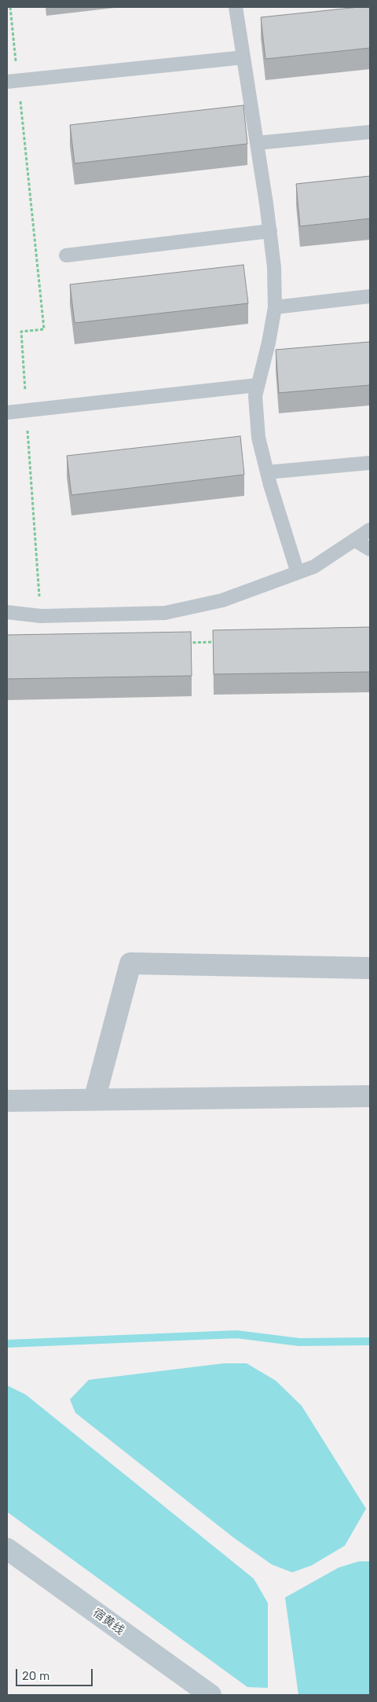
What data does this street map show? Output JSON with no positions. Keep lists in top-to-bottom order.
{
  "streets": {
    "main road": ["宿黄线"]
  },
  "scale_bar": "20 m"
}
